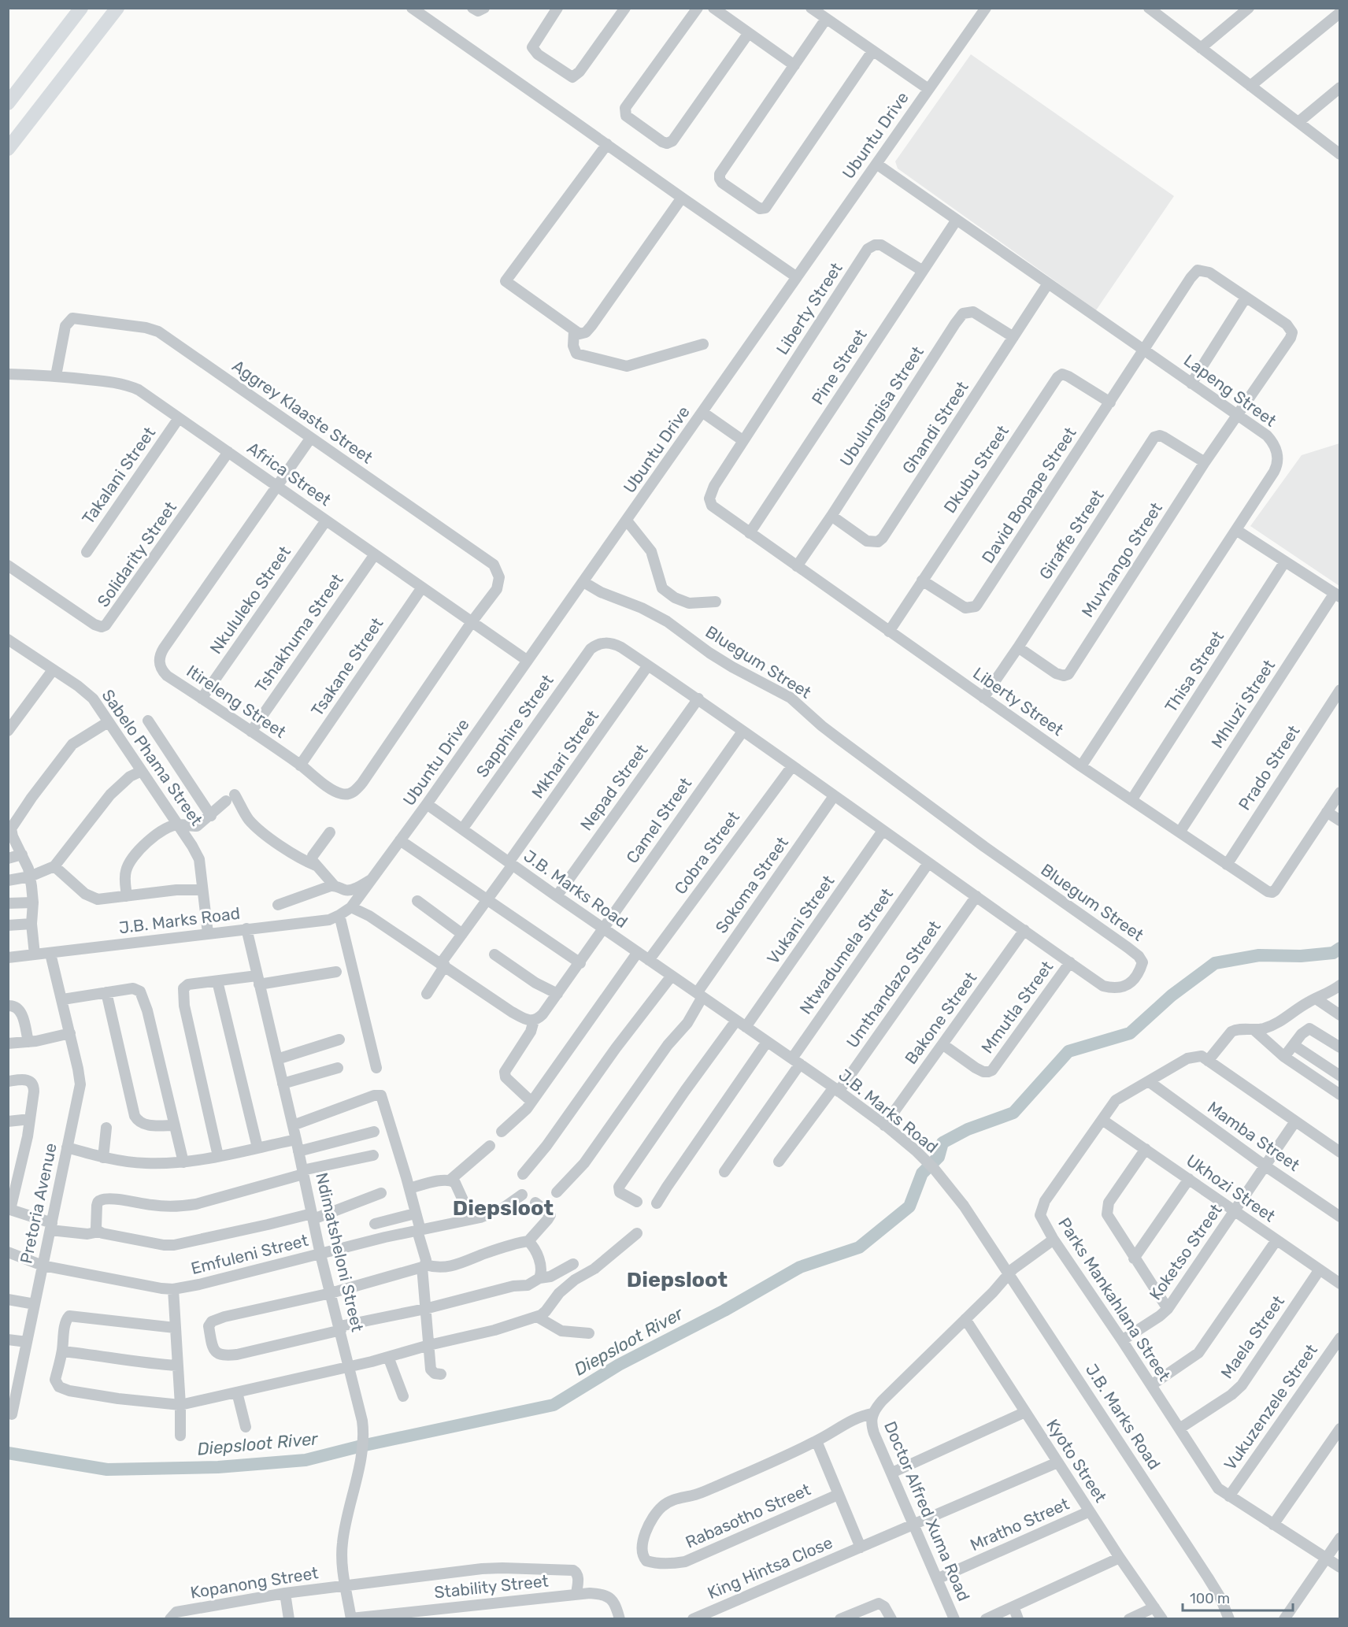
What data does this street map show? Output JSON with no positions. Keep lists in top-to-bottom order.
{
  "streets": {
    "street": [
      "Ubuntu Drive",
      "Liberty Street",
      "Pine Street",
      "Lapeng Street",
      "Ubulungisa Street",
      "Aggrey Klaaste Street",
      "Ghandi Street",
      "Dkubu Street",
      "Africa Street",
      "Takalani Street",
      "David Bopape Street",
      "Giraffe Street",
      "Solidarity Street",
      "Muvhango Street",
      "Nkululeko Street",
      "Tshakhuma Street",
      "Bluegum Street",
      "Tsakane Street",
      "Thisa Street",
      "Itireleng Street",
      "Mhluzi Street",
      "Sapphire Street",
      "Mkhari Street",
      "Sabelo Phama Street",
      "Prado Street",
      "Nepad Street",
      "Camel Street",
      "Cobra Street",
      "Sokoma Street",
      "J.B. Marks Road",
      "Vukani Street",
      "Ntwadumela Street",
      "Umthandazo Street",
      "Mmutla Street",
      "Bakone Street",
      "Mamba Street",
      "Ukhozi Street",
      "Pretoria Avenue",
      "Ndimatsheloni Street",
      "Koketso Street",
      "Emfuleni Street",
      "Parks Mankahlana Street",
      "Maela Street",
      "Vukuzenzele Street",
      "Kyoto Street",
      "Doctor Alfred Xuma Road",
      "Rabasotho Street",
      "Mratho Street",
      "King Hintsa Close",
      "Kopanong Street",
      "Stability Street"
    ]
  },
  "crossings": [
    ["Ubuntu Drive", "Lapeng Street"],
    ["Ubuntu Drive", "Africa Street"],
    ["Ubuntu Drive", "Bluegum Street"],
    ["Ubuntu Drive", "J.B. Marks Road"],
    ["Liberty Street", "Pine Street"],
    ["Liberty Street", "Lapeng Street"],
    ["Liberty Street", "Ubulungisa Street"],
    ["Liberty Street", "Dkubu Street"],
    ["Liberty Street", "Giraffe Street"],
    ["Liberty Street", "Thisa Street"],
    ["Liberty Street", "Mhluzi Street"],
    ["Liberty Street", "Prado Street"],
    ["Pine Street", "Lapeng Street"],
    ["Lapeng Street", "Ghandi Street"],
    ["Lapeng Street", "David Bopape Street"],
    ["Lapeng Street", "Muvhango Street"],
    ["Ubulungisa Street", "Ghandi Street"],
    ["Aggrey Klaaste Street", "Africa Street"],
    ["Aggrey Klaaste Street", "Itireleng Street"],
    ["Dkubu Street", "David Bopape Street"],
    ["Africa Street", "Takalani Street"],
    ["Africa Street", "Solidarity Street"],
    ["Africa Street", "Nkululeko Street"],
    ["Africa Street", "Tshakhuma Street"],
    ["Africa Street", "Tsakane Street"],
    ["Africa Street", "Itireleng Street"],
    ["David Bopape Street", "Muvhango Street"],
    ["Giraffe Street", "Muvhango Street"],
    ["Nkululeko Street", "Itireleng Street"],
    ["Tshakhuma Street", "Itireleng Street"],
    ["Bluegum Street", "Sapphire Street"],
    ["Bluegum Street", "Mkhari Street"],
    ["Bluegum Street", "Nepad Street"],
    ["Bluegum Street", "Camel Street"],
    ["Bluegum Street", "Cobra Street"],
    ["Bluegum Street", "Sokoma Street"],
    ["Bluegum Street", "Vukani Street"],
    ["Bluegum Street", "Ntwadumela Street"],
    ["Bluegum Street", "Umthandazo Street"],
    ["Bluegum Street", "Mmutla Street"],
    ["Bluegum Street", "Bakone Street"],
    ["Tsakane Street", "Itireleng Street"],
    ["Sapphire Street", "J.B. Marks Road"],
    ["Mkhari Street", "J.B. Marks Road"],
    ["Sabelo Phama Street", "J.B. Marks Road"],
    ["Nepad Street", "J.B. Marks Road"],
    ["Camel Street", "J.B. Marks Road"],
    ["Cobra Street", "J.B. Marks Road"],
    ["Sokoma Street", "J.B. Marks Road"],
    ["J.B. Marks Road", "Vukani Street"],
    ["J.B. Marks Road", "Ntwadumela Street"],
    ["J.B. Marks Road", "Umthandazo Street"],
    ["J.B. Marks Road", "Bakone Street"],
    ["J.B. Marks Road", "Pretoria Avenue"],
    ["J.B. Marks Road", "Ndimatsheloni Street"],
    ["J.B. Marks Road", "Doctor Alfred Xuma Road"],
    ["Mmutla Street", "Bakone Street"],
    ["Mamba Street", "Koketso Street"],
    ["Mamba Street", "Parks Mankahlana Street"],
    ["Ukhozi Street", "Koketso Street"],
    ["Ukhozi Street", "Parks Mankahlana Street"],
    ["Ukhozi Street", "Maela Street"],
    ["Pretoria Avenue", "Emfuleni Street"],
    ["Ndimatsheloni Street", "Emfuleni Street"],
    ["Ndimatsheloni Street", "Kopanong Street"],
    ["Ndimatsheloni Street", "Stability Street"],
    ["Koketso Street", "Parks Mankahlana Street"],
    ["Parks Mankahlana Street", "Maela Street"],
    ["Parks Mankahlana Street", "Vukuzenzele Street"],
    ["Parks Mankahlana Street", "Doctor Alfred Xuma Road"],
    ["Kyoto Street", "Doctor Alfred Xuma Road"],
    ["Kyoto Street", "Mratho Street"],
    ["Kyoto Street", "King Hintsa Close"],
    ["Doctor Alfred Xuma Road", "Mratho Street"],
    ["Doctor Alfred Xuma Road", "King Hintsa Close"],
    ["Rabasotho Street", "King Hintsa Close"],
    ["Kopanong Street", "Stability Street"]
  ],
  "districts": ["Diepsloot", "Diepsloot"],
  "water": ["Diepsloot River"],
  "scale_bar": "100 m"
}
